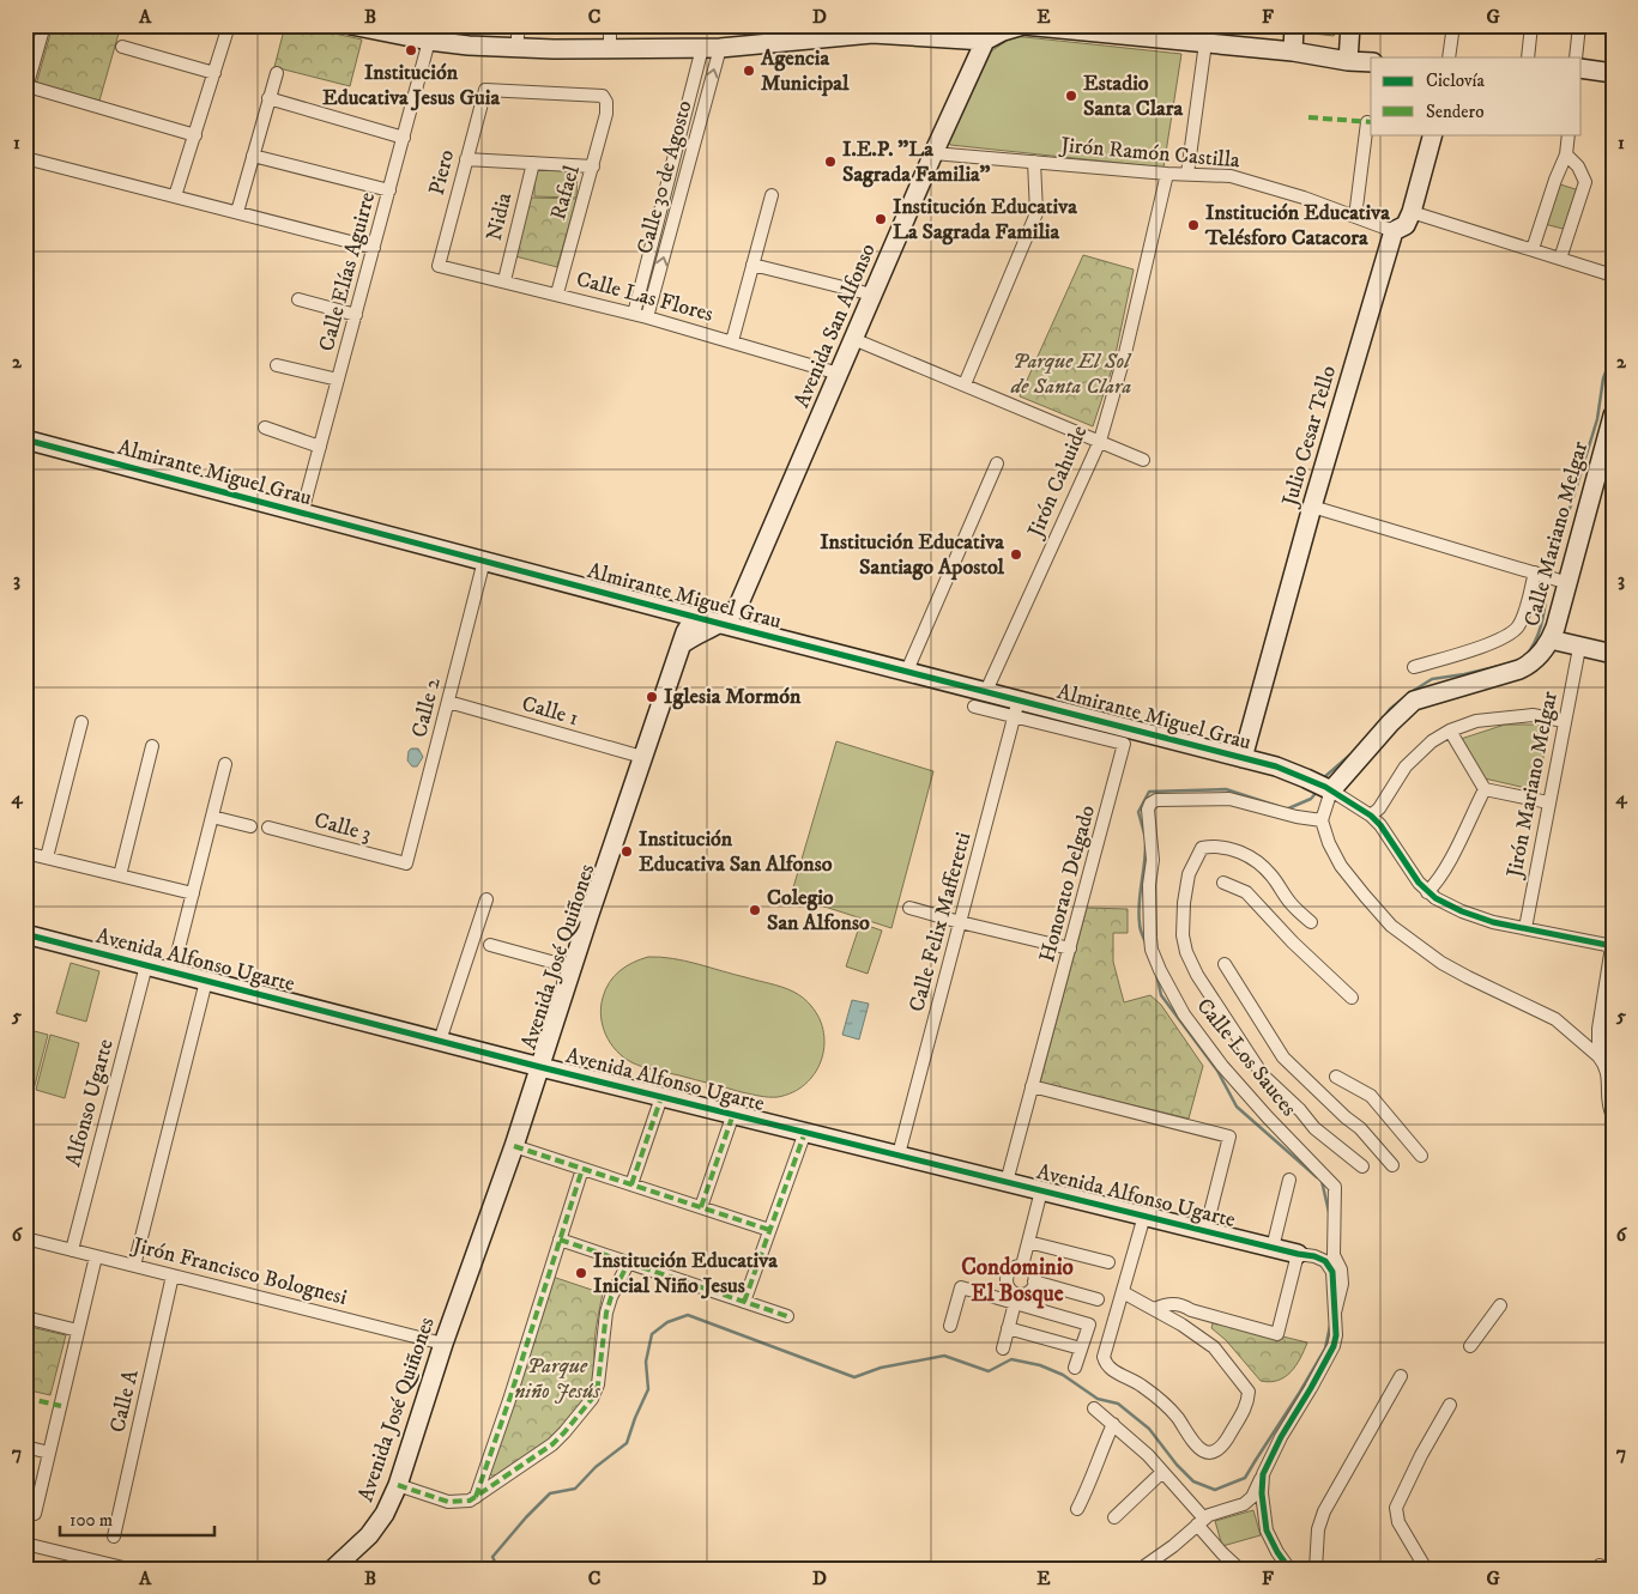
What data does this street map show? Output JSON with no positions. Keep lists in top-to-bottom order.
{
  "streets": {
    "street": [
      "Jirón Ramón Castilla",
      "Piero",
      "Calle 30 de Agosto",
      "Rafael",
      "Nidia",
      "Calle Elías Aguirre",
      "Calle Las Flores",
      "Avenida San Alfonso",
      "Julio Cesar Tello",
      "Almirante Miguel Grau",
      "Jirón Cahuide",
      "Calle Mariano Melgar",
      "Calle 2",
      "Calle 1",
      "Jirón Mariano Melgar",
      "Calle 3",
      "Honorato Delgado",
      "Calle Felix Mafferetti",
      "Avenida José Quiñones",
      "Avenida Alfonso Ugarte",
      "Calle Los Sauces",
      "Alfonso Ugarte",
      "Jirón Francisco Bolognesi",
      "Calle A"
    ]
  },
  "crossings": [
    ["Jirón Ramón Castilla", "Avenida San Alfonso"],
    ["Jirón Ramón Castilla", "Julio Cesar Tello"],
    ["Jirón Ramón Castilla", "Jirón Cahuide"],
    ["Piero", "Rafael"],
    ["Piero", "Calle Las Flores"],
    ["Calle 30 de Agosto", "Calle Las Flores"],
    ["Rafael", "Calle Las Flores"],
    ["Nidia", "Calle Las Flores"],
    ["Calle Elías Aguirre", "Almirante Miguel Grau"],
    ["Calle Las Flores", "Avenida San Alfonso"],
    ["Avenida San Alfonso", "Almirante Miguel Grau"],
    ["Julio Cesar Tello", "Almirante Miguel Grau"],
    ["Almirante Miguel Grau", "Jirón Cahuide"],
    ["Almirante Miguel Grau", "Calle Mariano Melgar"],
    ["Almirante Miguel Grau", "Calle 2"],
    ["Almirante Miguel Grau", "Honorato Delgado"],
    ["Almirante Miguel Grau", "Calle Felix Mafferetti"],
    ["Almirante Miguel Grau", "Avenida José Quiñones"],
    ["Calle 2", "Calle 1"],
    ["Calle 2", "Calle 3"],
    ["Calle 1", "Avenida José Quiñones"],
    ["Honorato Delgado", "Calle Felix Mafferetti"],
    ["Honorato Delgado", "Avenida Alfonso Ugarte"],
    ["Calle Felix Mafferetti", "Avenida Alfonso Ugarte"],
    ["Avenida José Quiñones", "Avenida Alfonso Ugarte"],
    ["Avenida José Quiñones", "Jirón Francisco Bolognesi"],
    ["Avenida Alfonso Ugarte", "Alfonso Ugarte"],
    ["Alfonso Ugarte", "Jirón Francisco Bolognesi"],
    ["Jirón Francisco Bolognesi", "Calle A"]
  ],
  "districts": ["Condominio El Bosque"],
  "parks": ["Parque El Sol de Santa Clara", "Parque niño Jesús"],
  "places": [
    "Institución Educativa Jesus Guia",
    "Agencia Municipal",
    "Estadio Santa Clara",
    "I.E.P. \"La Sagrada Familia\"",
    "Institución Educativa La Sagrada Familia",
    "Institución Educativa Telésforo Catacora",
    "Institución Educativa Santiago Apostol",
    "Iglesia Mormón",
    "Institución Educativa San Alfonso",
    "Colegio San Alfonso",
    "Institución Educativa Inicial Niño Jesus"
  ],
  "legend": ["Ciclovía", "Sendero"],
  "scale_bar": "100 m",
  "grid": {
    "columns": [
      "A",
      "B",
      "C",
      "D",
      "E",
      "F",
      "G"
    ],
    "rows": [
      "1",
      "2",
      "3",
      "4",
      "5",
      "6",
      "7"
    ]
  }
}
